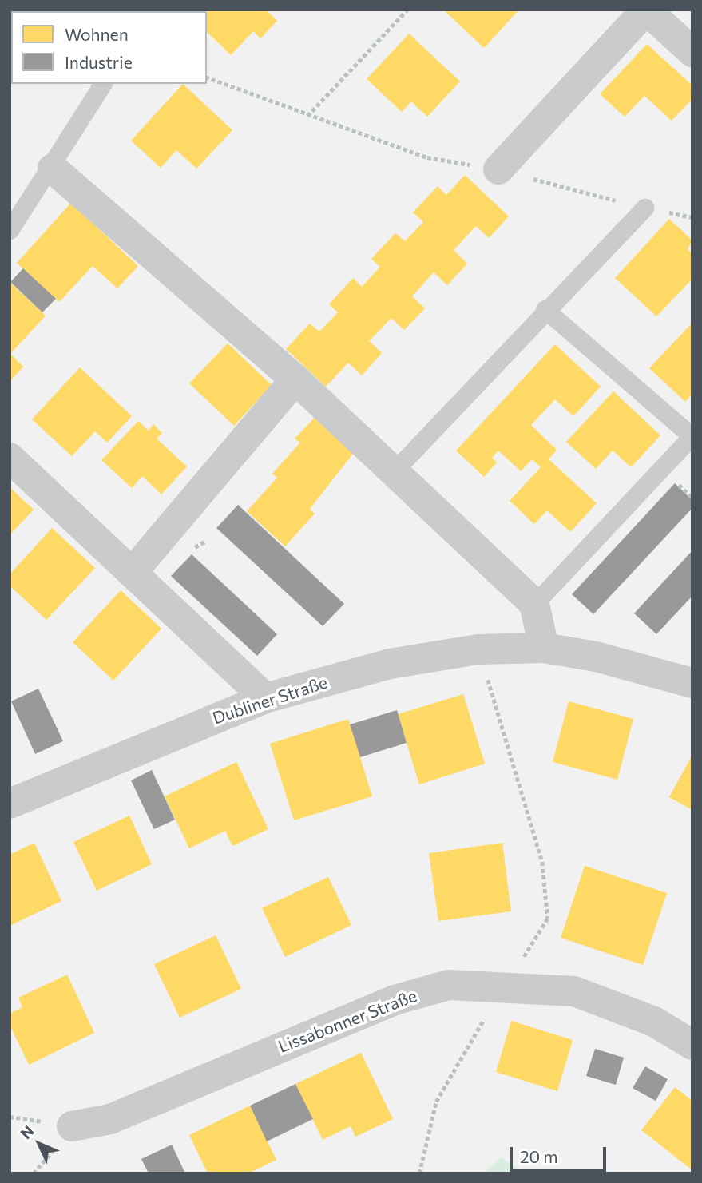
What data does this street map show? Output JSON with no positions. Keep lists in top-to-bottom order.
{
  "streets": {
    "street": ["Dubliner Straße", "Lissabonner Straße"]
  },
  "legend": ["Wohnen", "Industrie"],
  "scale_bar": "20 m",
  "north": "top left"
}
